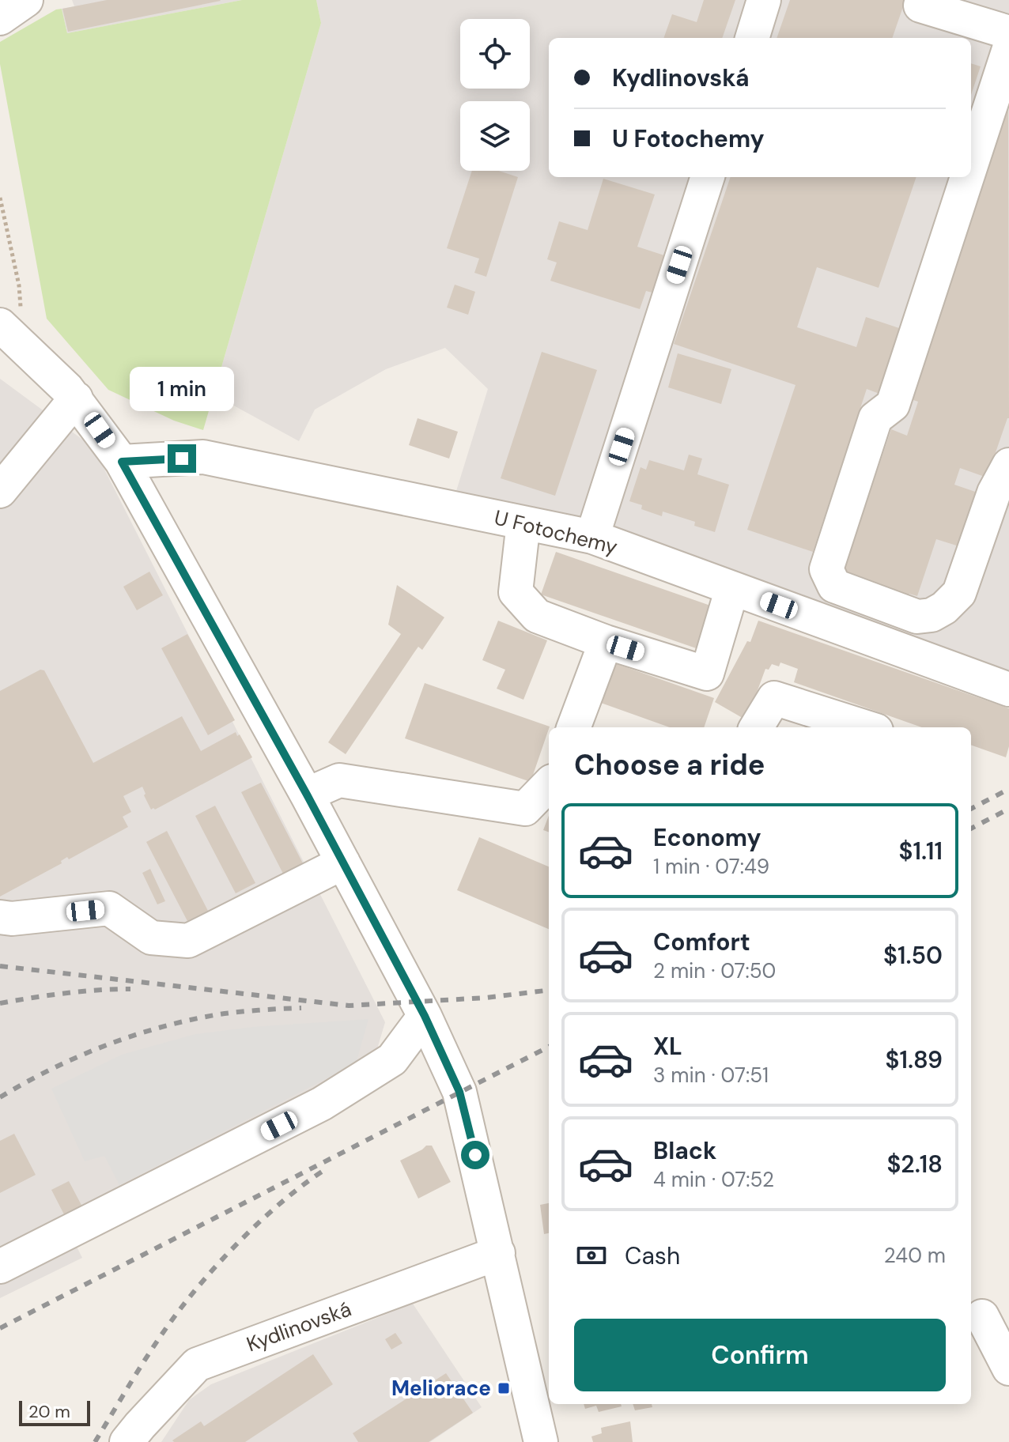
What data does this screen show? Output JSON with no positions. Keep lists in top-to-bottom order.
{
  "streets": {
    "street": ["U Fotochemy", "Kydlinovská"]
  },
  "places": {
    "transit": ["Meliorace"]
  },
  "scale_bar": "20 m",
  "page": {
    "banner": ["Kydlinovská", "U Fotochemy"],
    "bubble": "1 min",
    "heading": "Choose a ride",
    "list": [
      {
        "name": "Economy",
        "note": "1 min · 07:49",
        "value": "$1.11"
      },
      {
        "name": "Comfort",
        "note": "2 min · 07:50",
        "value": "$1.50"
      },
      {
        "name": "XL",
        "note": "3 min · 07:51",
        "value": "$1.89"
      },
      {
        "name": "Black",
        "note": "4 min · 07:52",
        "value": "$2.18"
      }
    ],
    "pay": ["Cash", "240 m"],
    "buttons": "Confirm",
    "scale": "20 m"
  }
}
